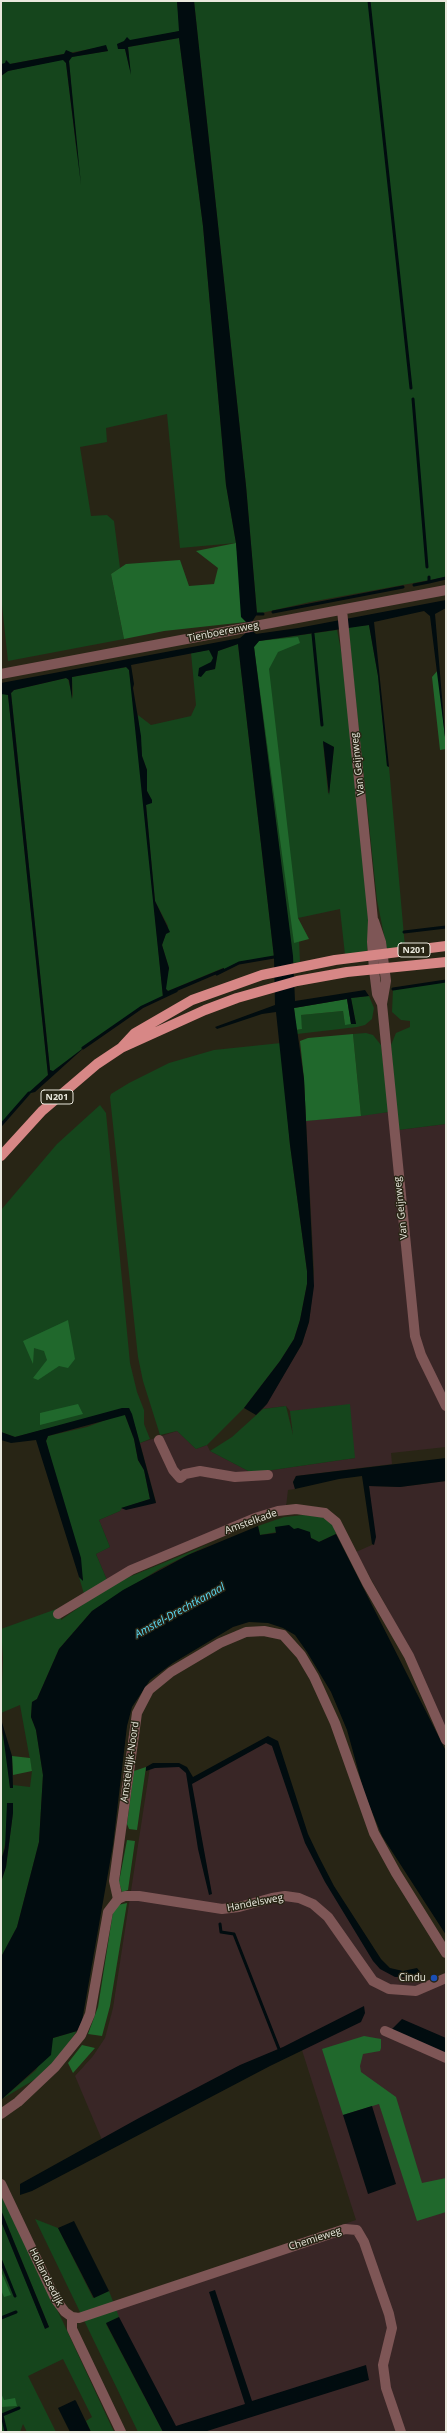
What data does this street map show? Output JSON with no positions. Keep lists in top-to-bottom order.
{
  "streets": {
    "main road": ["N201"],
    "street": [
      "Tienboerenweg",
      "Van Geijnweg",
      "Amstelkade",
      "Amsteldijk-Noord",
      "Handelsweg",
      "Chemieweg",
      "Hollandsedijk"
    ]
  },
  "crossings": [
    ["Tienboerenweg", "Van Geijnweg"],
    ["Van Geijnweg", "N201"],
    ["Amsteldijk-Noord", "Handelsweg"],
    ["Chemieweg", "Hollandsedijk"]
  ],
  "water": ["Amstel-Drechtkanaal"],
  "places": ["Cindu"]
}
